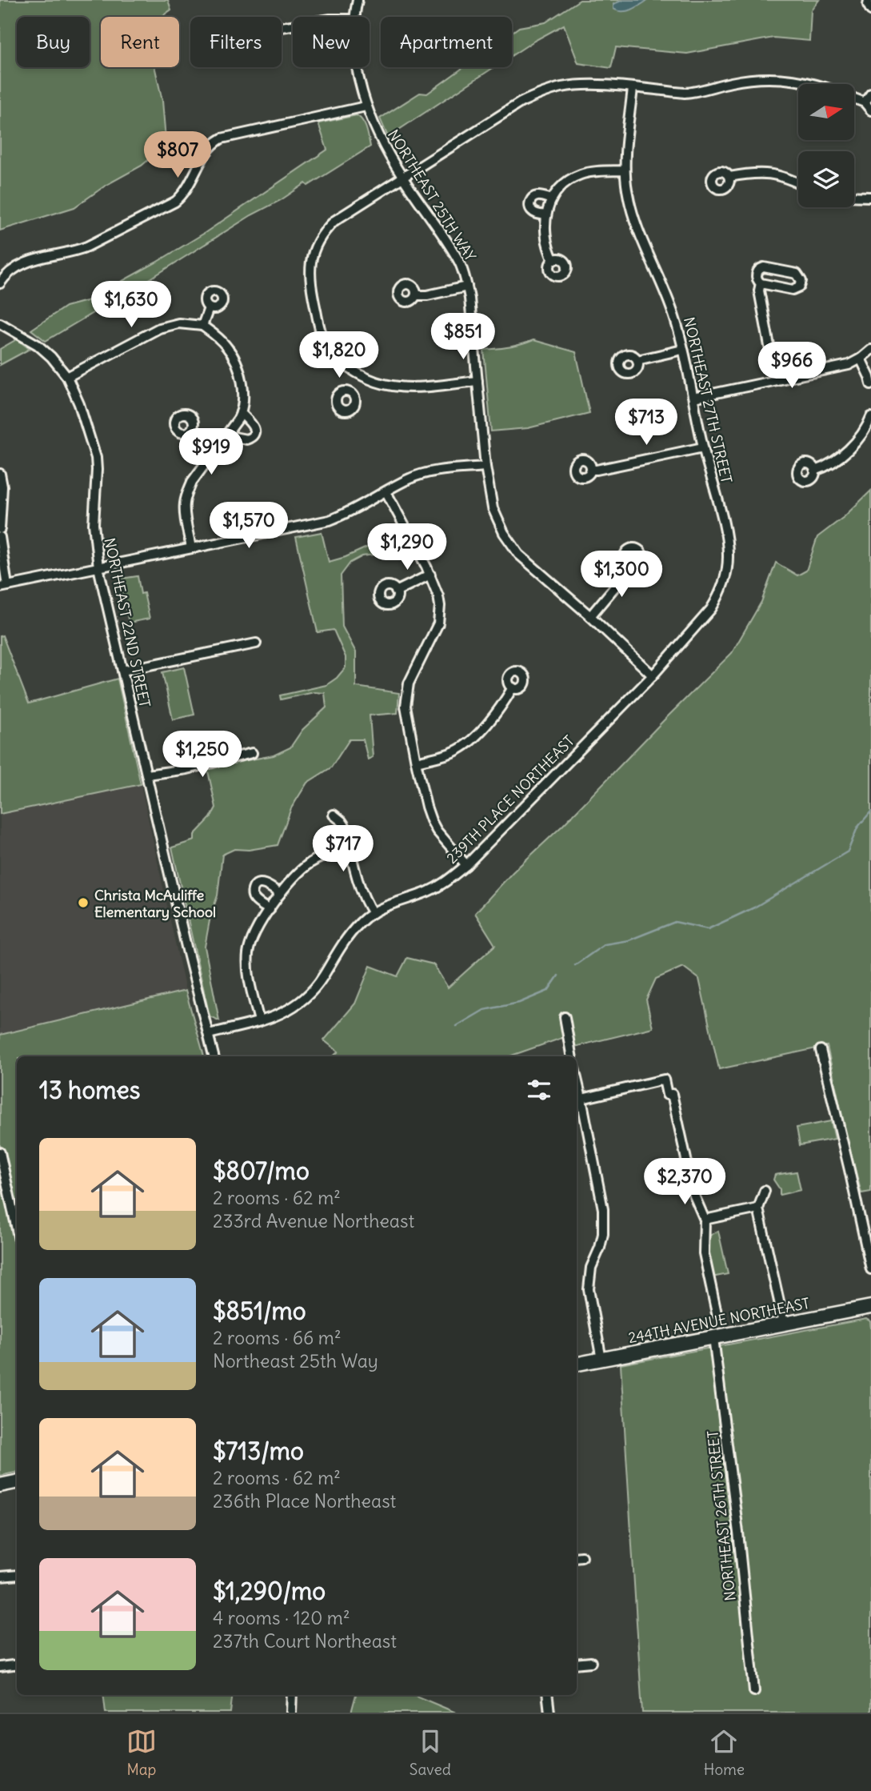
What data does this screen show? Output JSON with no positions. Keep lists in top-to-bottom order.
{
  "streets": {
    "street": [
      "NORTHEAST 25TH WAY",
      "NORTHEAST 27TH STREET",
      "NORTHEAST 22ND STREET",
      "239TH PLACE NORTHEAST",
      "244TH AVENUE NORTHEAST",
      "NORTHEAST 26TH STREET"
    ]
  },
  "crossings": [
    ["NORTHEAST 25TH WAY", "239TH PLACE NORTHEAST"],
    ["NORTHEAST 27TH STREET", "239TH PLACE NORTHEAST"],
    ["NORTHEAST 22ND STREET", "239TH PLACE NORTHEAST"],
    ["244TH AVENUE NORTHEAST", "NORTHEAST 26TH STREET"]
  ],
  "places": ["Christa McAuliffe Elementary School"],
  "north": "right",
  "page": {
    "chip": [
      "Buy",
      "Rent",
      "Filters",
      "New",
      "Apartment"
    ],
    "price": [
      "$807",
      "$1,630",
      "$851",
      "$1,820",
      "$966",
      "$713",
      "$919",
      "$1,570",
      "$1,290",
      "$1,300",
      "$1,250",
      "$717",
      "$2,370"
    ],
    "heading": "13 homes",
    "list": [
      {
        "name": "$807/mo",
        "note": "2 rooms · 62 m² · 233rd Avenue Northeast"
      },
      {
        "name": "$851/mo",
        "note": "2 rooms · 66 m² · Northeast 25th Way"
      },
      {
        "name": "$713/mo",
        "note": "2 rooms · 62 m² · 236th Place Northeast"
      },
      {
        "name": "$1,290/mo",
        "note": "4 rooms · 120 m² · 237th Court Northeast"
      }
    ],
    "tabs": ["Map", "Saved", "Home"]
  }
}
